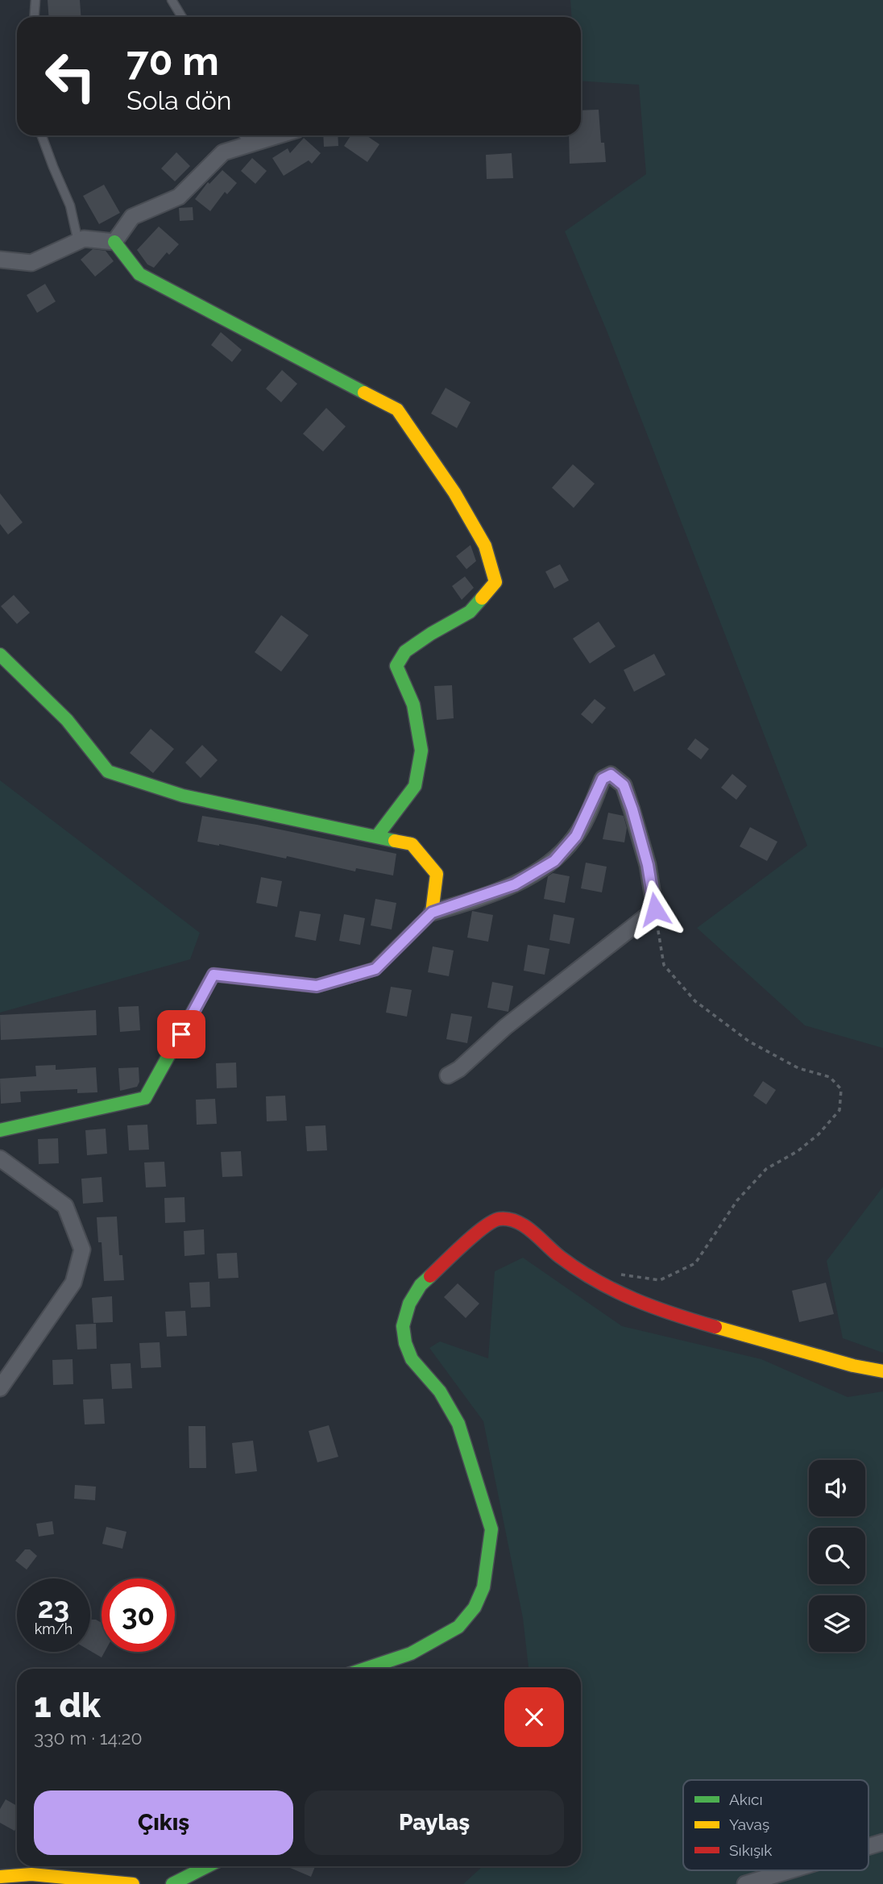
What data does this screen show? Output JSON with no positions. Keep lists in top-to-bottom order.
{
  "legend": ["Akıcı", "Yavaş", "Sıkışık"],
  "page": {
    "turn": ["70 m", "Sola dön"],
    "speed": "23 km/h",
    "limit": "30",
    "heading": ["1 dk", "330 m · 14:20"],
    "buttons": ["Çıkış", "Paylaş"]
  }
}
